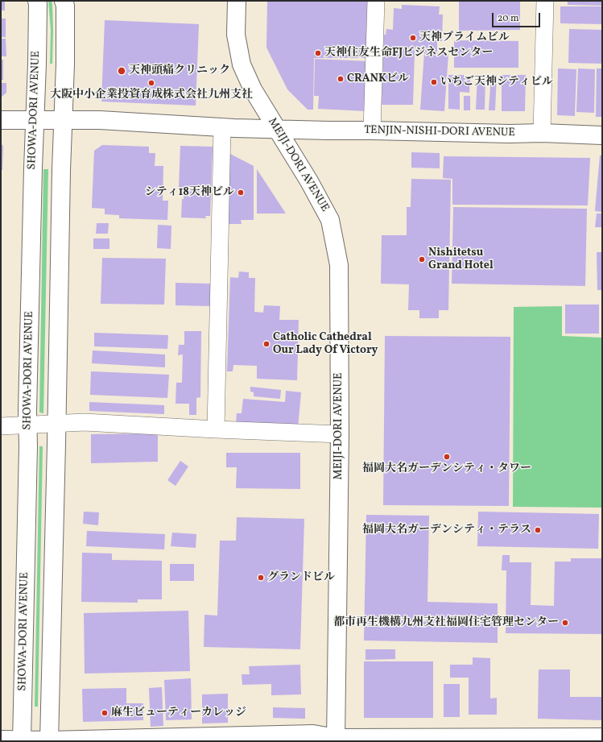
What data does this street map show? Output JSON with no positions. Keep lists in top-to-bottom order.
{
  "streets": {
    "street": ["SHOWA-DORI AVENUE", "TENJIN-NISHI-DORI AVENUE", "MEIJI-DORI AVENUE"]
  },
  "crossings": [
    ["SHOWA-DORI AVENUE", "TENJIN-NISHI-DORI AVENUE"],
    ["TENJIN-NISHI-DORI AVENUE", "MEIJI-DORI AVENUE"]
  ],
  "places": [
    "天神プライムビル",
    "天神住友生命FJビジネスセンター",
    "天神頭痛クリニック",
    "CRANKビル",
    "いちご天神シティビル",
    "大阪中小企業投資育成株式会社九州支社",
    "シティ18天神ビル",
    "Nishitetsu Grand Hotel",
    "Catholic Cathedral Our Lady Of Victory",
    "福岡大名ガーデンシティ・タワー",
    "福岡大名ガーデンシティ・テラス",
    "グランドビル",
    "都市再生機構九州支社福岡住宅管理センター",
    "麻生ビューティーカレッジ"
  ],
  "scale_bar": "20 m"
}
